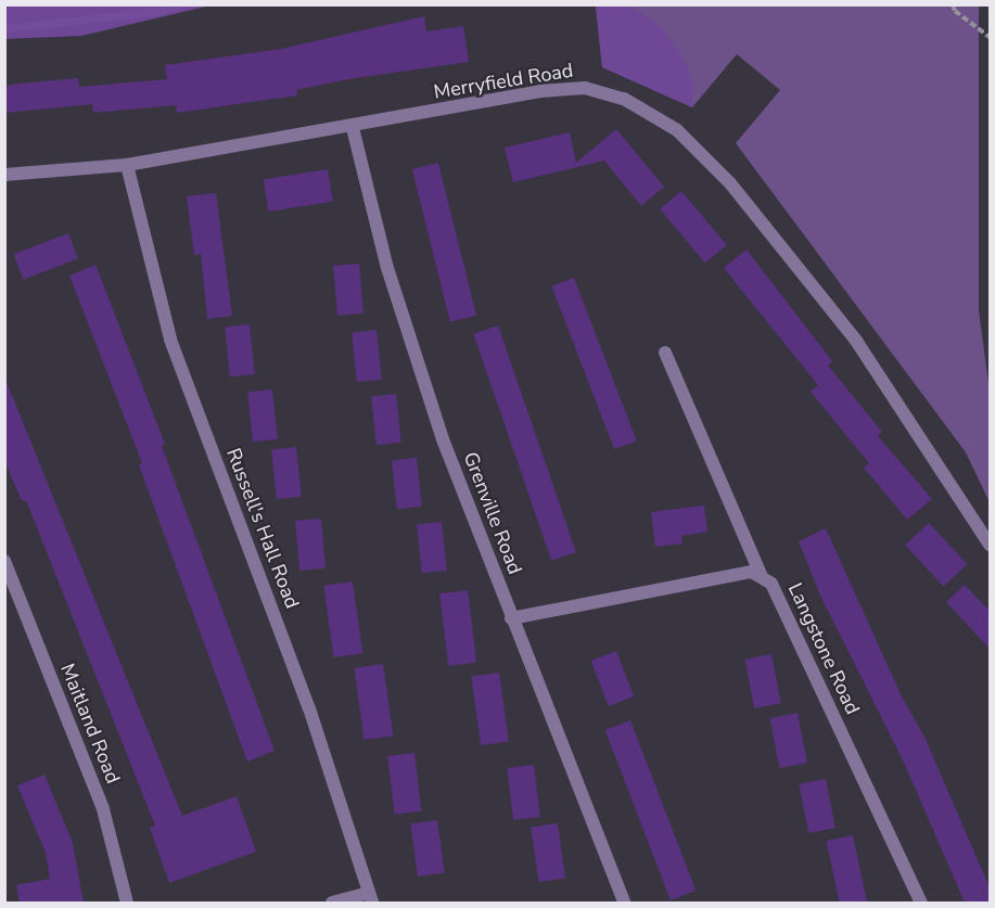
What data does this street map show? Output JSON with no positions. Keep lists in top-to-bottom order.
{
  "streets": {
    "street": [
      "Merryfield Road",
      "Grenville Road",
      "Russell's Hall Road",
      "Langstone Road",
      "Maitland Road"
    ]
  },
  "crossings": [
    ["Merryfield Road", "Grenville Road"],
    ["Merryfield Road", "Russell's Hall Road"],
    ["Grenville Road", "Langstone Road"]
  ]
}
